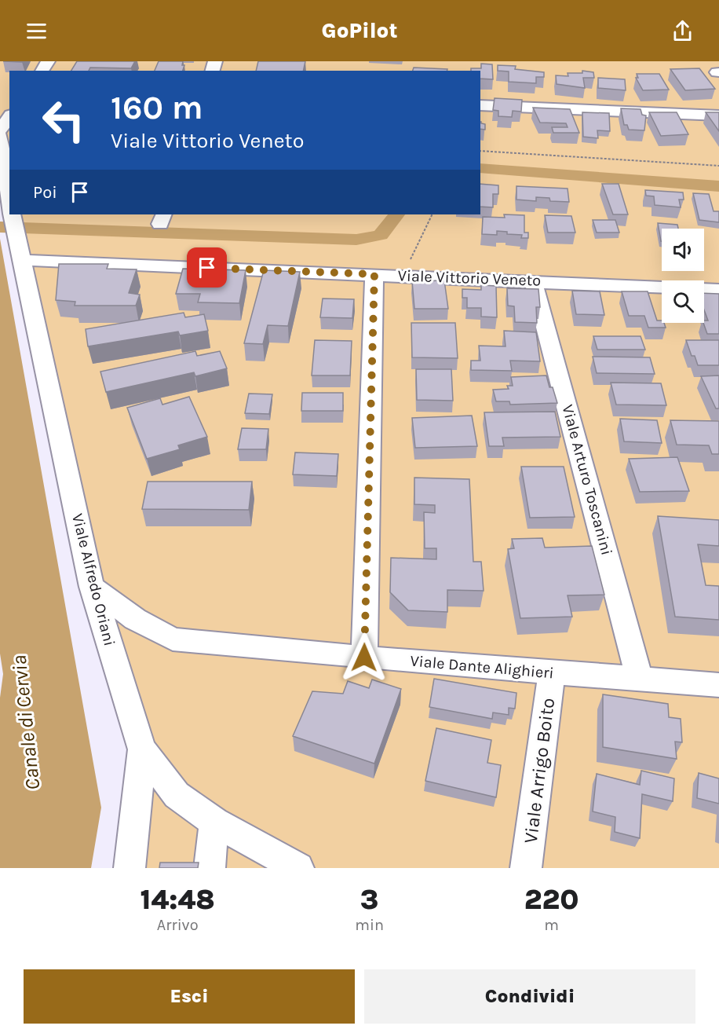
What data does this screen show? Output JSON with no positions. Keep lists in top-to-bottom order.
{
  "streets": {
    "street": [
      "Viale Vittorio Veneto",
      "Viale Arturo Toscanini",
      "Viale Alfredo Oriani",
      "Viale Dante Alighieri",
      "Viale Arrigo Boito"
    ]
  },
  "crossings": [
    ["Viale Vittorio Veneto", "Viale Arturo Toscanini"],
    ["Viale Vittorio Veneto", "Viale Alfredo Oriani"],
    ["Viale Arturo Toscanini", "Viale Dante Alighieri"],
    ["Viale Alfredo Oriani", "Viale Dante Alighieri"],
    ["Viale Dante Alighieri", "Viale Arrigo Boito"]
  ],
  "water": ["Canale di Cervia"],
  "page": {
    "header": "GoPilot",
    "turn": ["160 m", "Viale Vittorio Veneto"],
    "then": "Poi",
    "eta": [
      "14:48",
      "Arrivo",
      "3",
      "min",
      "220",
      "m"
    ],
    "buttons": ["Esci", "Condividi"]
  }
}
